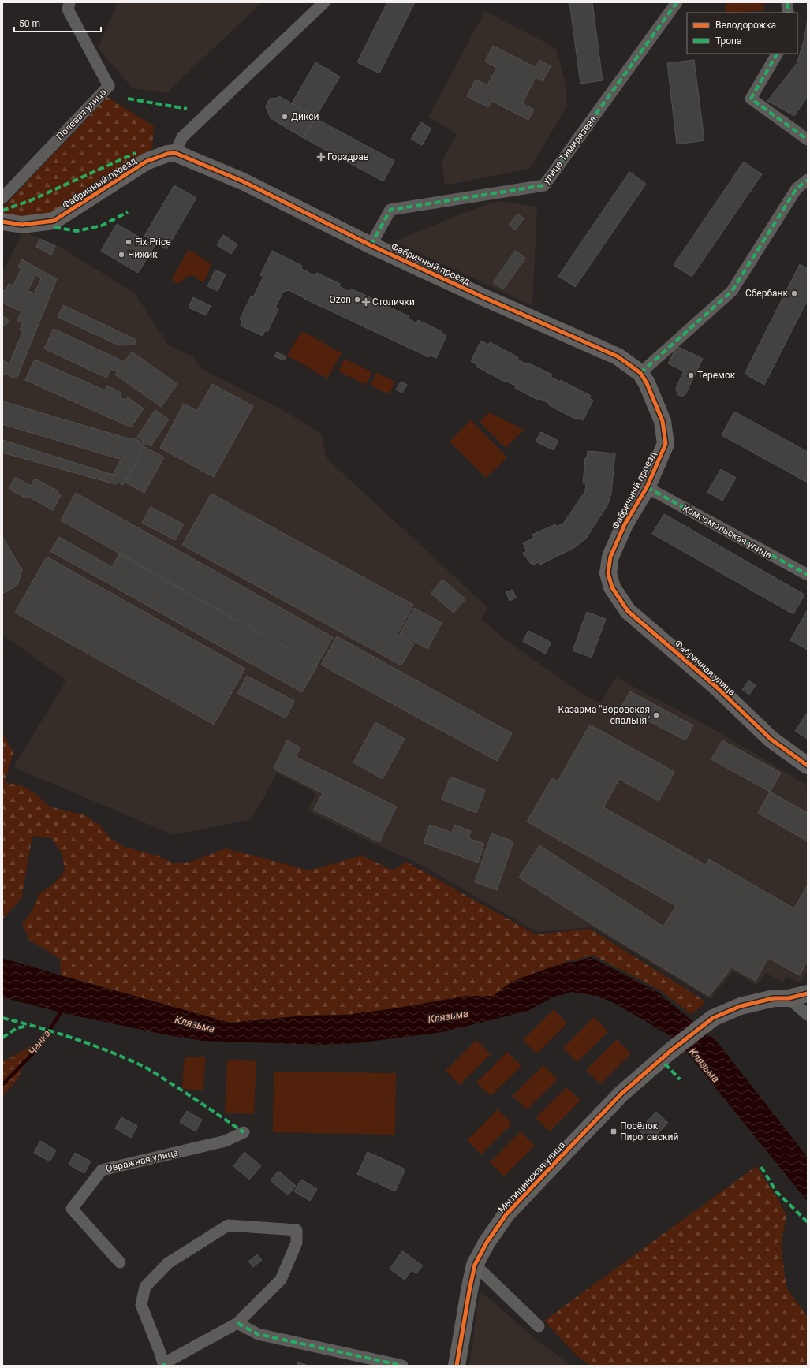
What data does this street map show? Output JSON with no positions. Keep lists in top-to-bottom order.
{
  "streets": {
    "street": [
      "Полевая улица",
      "улица Тимирязева",
      "Фабричный проезд",
      "Комсомольская улица",
      "Фабричная улица",
      "Овражная улица",
      "Мытищинская улица"
    ]
  },
  "crossings": [
    ["улица Тимирязева", "Фабричный проезд"],
    ["Фабричный проезд", "Комсомольская улица"],
    ["Фабричный проезд", "Фабричная улица"]
  ],
  "water": ["Клязьма", "Чанка"],
  "places": {
    "other": [
      "Дикси",
      "Fix Price",
      "Чижик",
      "Сбербанк",
      "Ozon",
      "Теремок",
      "Казарма \"Воровская спальня\""
    ],
    "health": ["Горздрав", "Столички"],
    "transit": ["Посёлок Пироговский"]
  },
  "legend": ["Велодорожка", "Тропа"],
  "scale_bar": "50 m"
}
